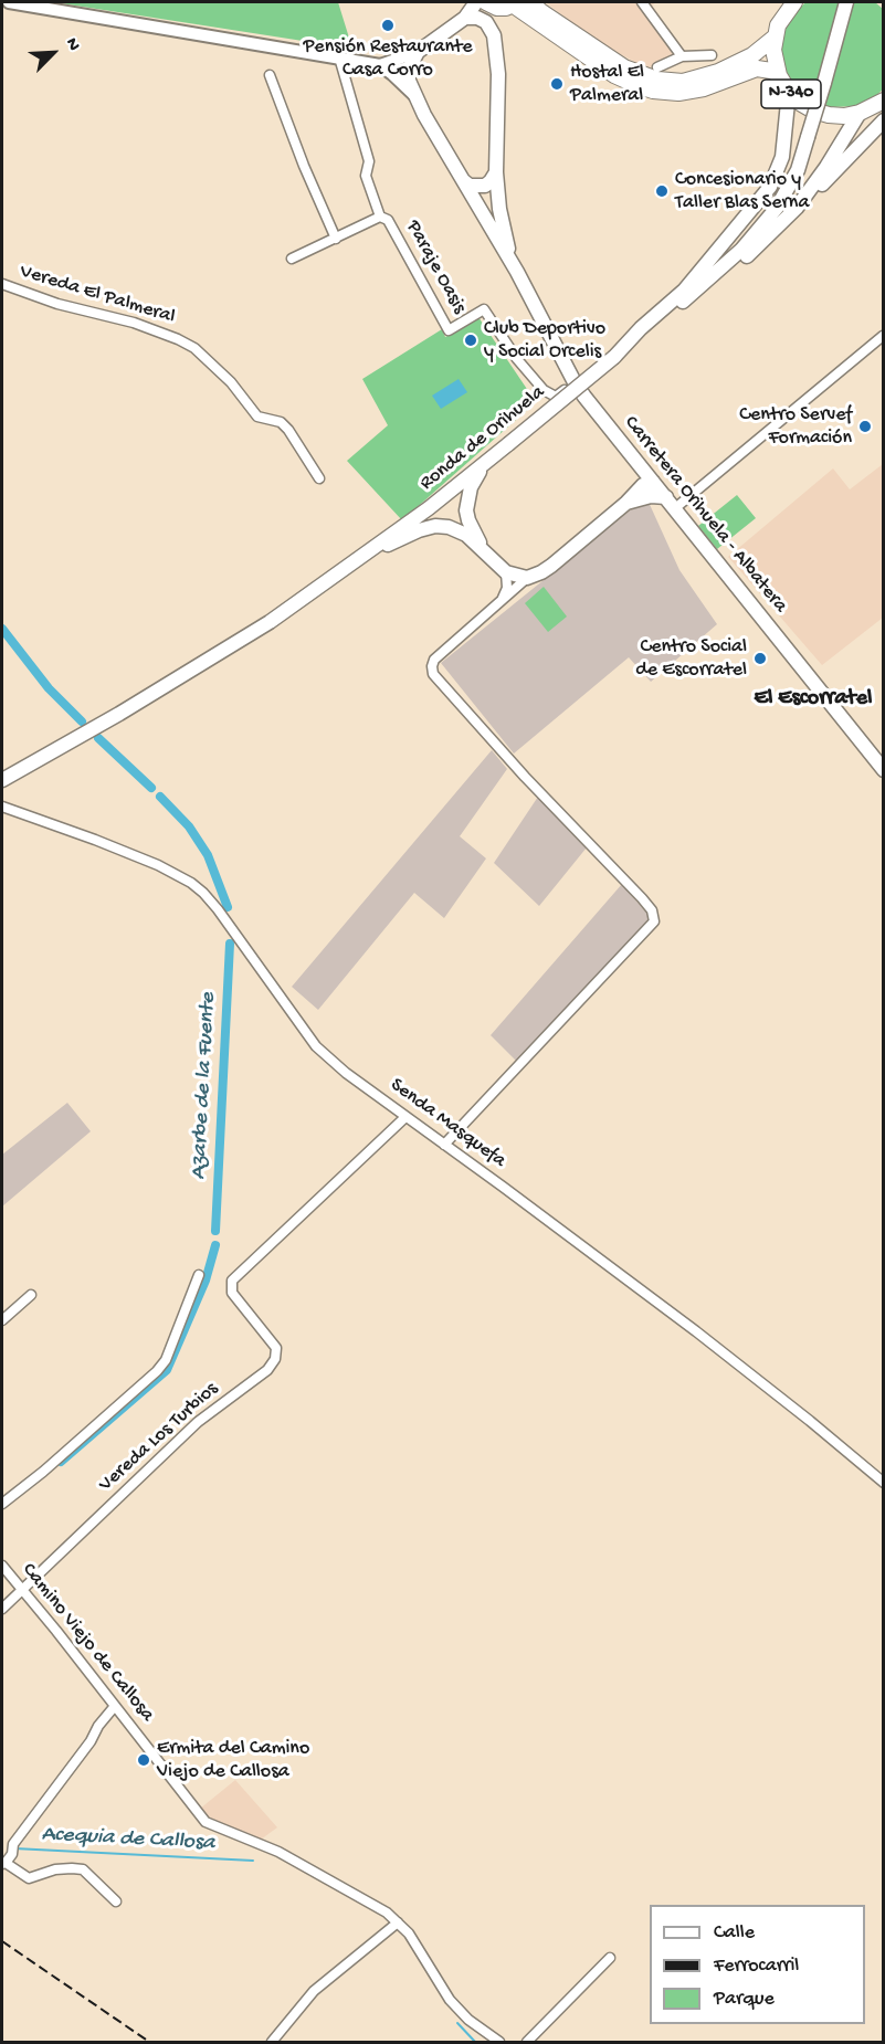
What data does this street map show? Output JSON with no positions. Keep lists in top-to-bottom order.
{
  "streets": {
    "highway": ["N-340"],
    "main road": ["Ronda de Orihuela", "Carretera Orihuela - Albatera"],
    "street": [
      "Paraje Oasis",
      "Vereda El Palmeral",
      "Senda Masquefa",
      "Vereda Los Turbios",
      "Camino Viejo de Callosa"
    ]
  },
  "crossings": [
    ["Paraje Oasis", "Carretera Orihuela - Albatera"],
    ["Senda Masquefa", "Vereda Los Turbios"],
    ["Vereda Los Turbios", "Camino Viejo de Callosa"]
  ],
  "districts": ["El Escorratel"],
  "water": ["Azarbe de la Fuente", "Acequia de Callosa"],
  "places": [
    "Pensión Restaurante Casa Corro",
    "Hostal El Palmeral",
    "Concesionario y Taller Blas Serna",
    "Club Deportivo y Social Orcelis",
    "Centro Servef Formación",
    "Centro Social de Escorratel",
    "Ermita del Camino Viejo de Callosa"
  ],
  "legend": ["Calle", "Ferrocarril", "Parque"],
  "north": "top right"
}
